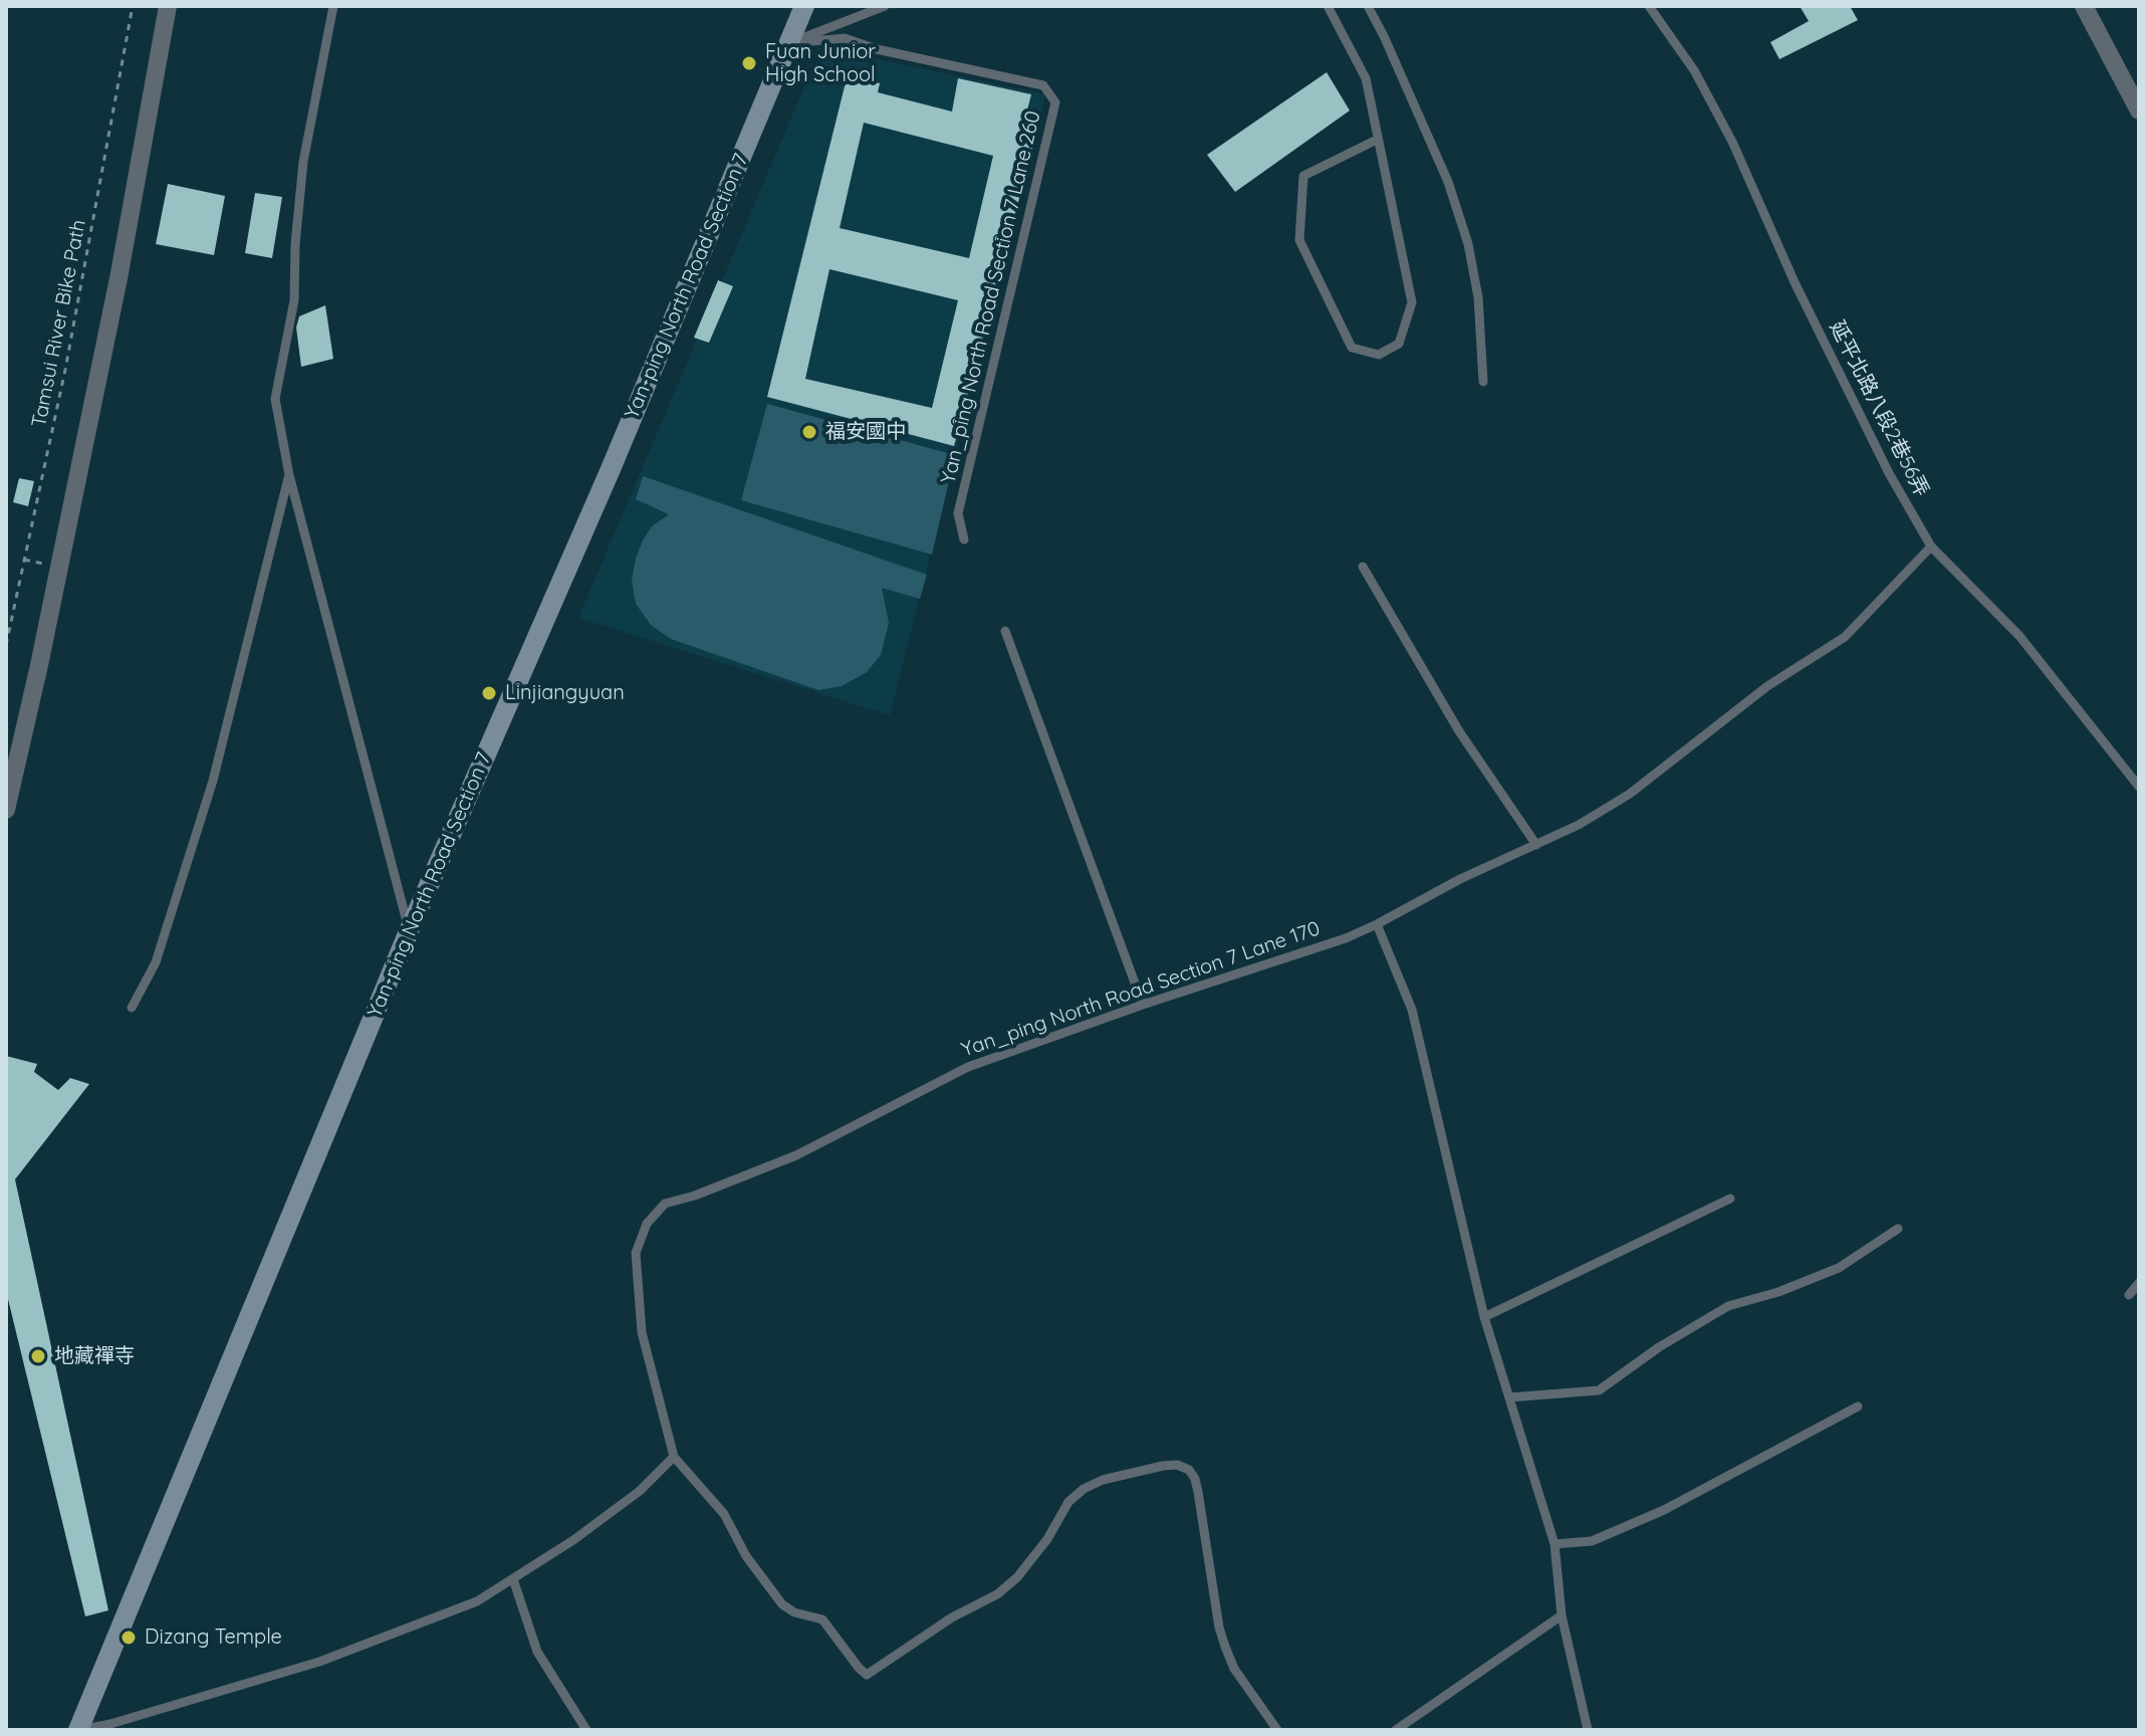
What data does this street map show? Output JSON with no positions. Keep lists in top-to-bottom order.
{
  "streets": {
    "street": ["Yan-ping North Road Section 7"],
    "lane": ["Yan_ping North Road Section 7 Lane 260", "延平北路八段2巷56弄", "Yan_ping North Road Section 7 Lane 170"],
    "path": ["Tamsui River Bike Path"]
  },
  "crossings": [
    ["Yan-ping North Road Section 7", "Yan_ping North Road Section 7 Lane 260"],
    ["延平北路八段2巷56弄", "Yan_ping North Road Section 7 Lane 170"]
  ],
  "places": [
    "Fuan Junior High School",
    "福安國中",
    "Linjiangyuan",
    "地藏禪寺",
    "Dizang Temple"
  ]
}
